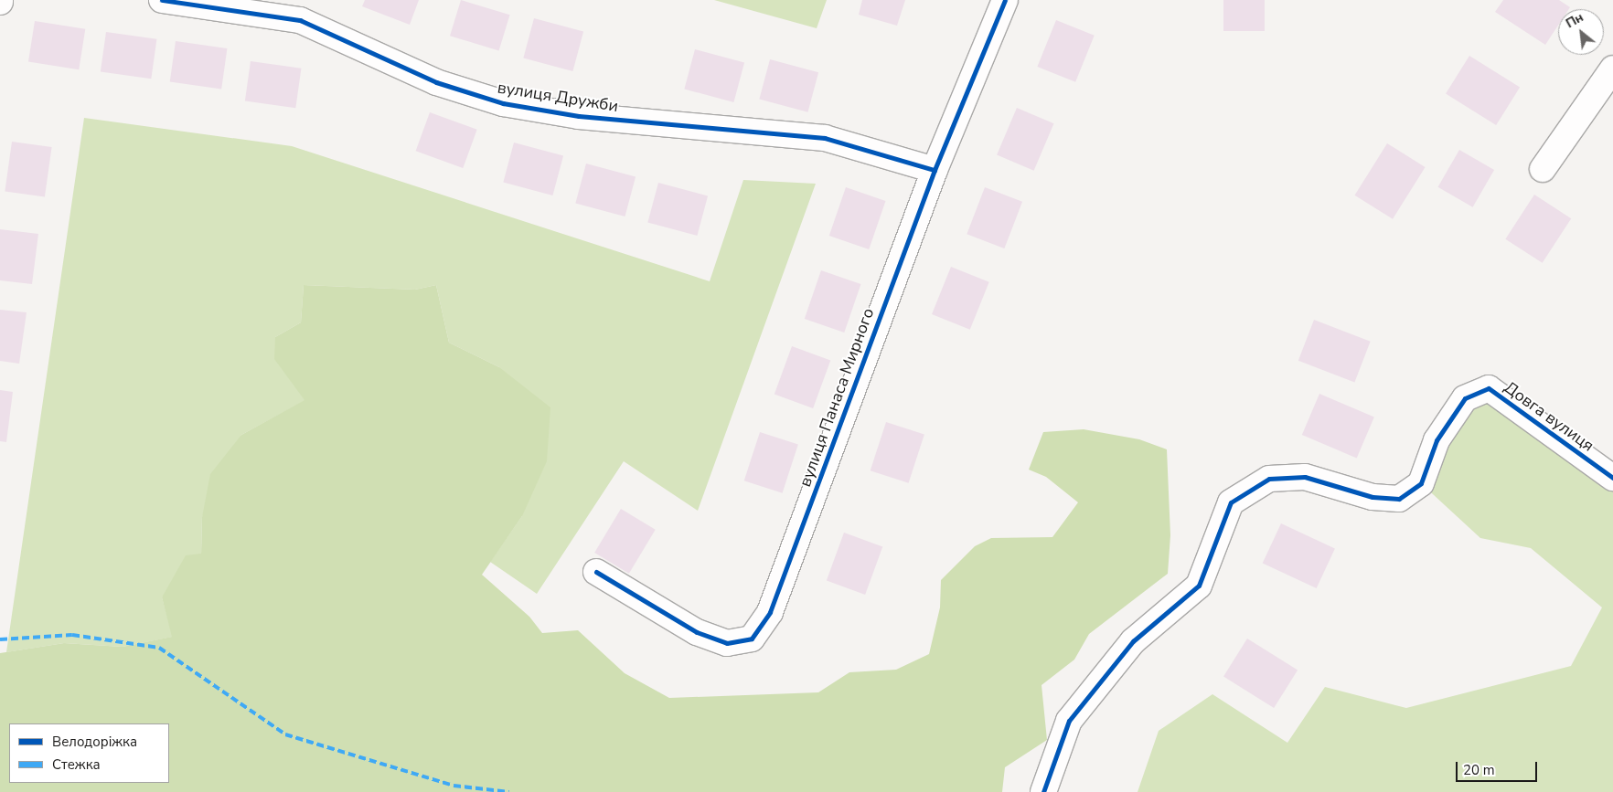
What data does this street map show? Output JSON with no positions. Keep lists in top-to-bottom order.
{
  "streets": {
    "street": ["вулиця Дружби", "вулиця Панаса Мирного", "Довга вулиця"]
  },
  "crossings": [
    ["вулиця Дружби", "вулиця Панаса Мирного"]
  ],
  "legend": ["Велодоріжка", "Стежка"],
  "scale_bar": "20 m",
  "north": "top left"
}
